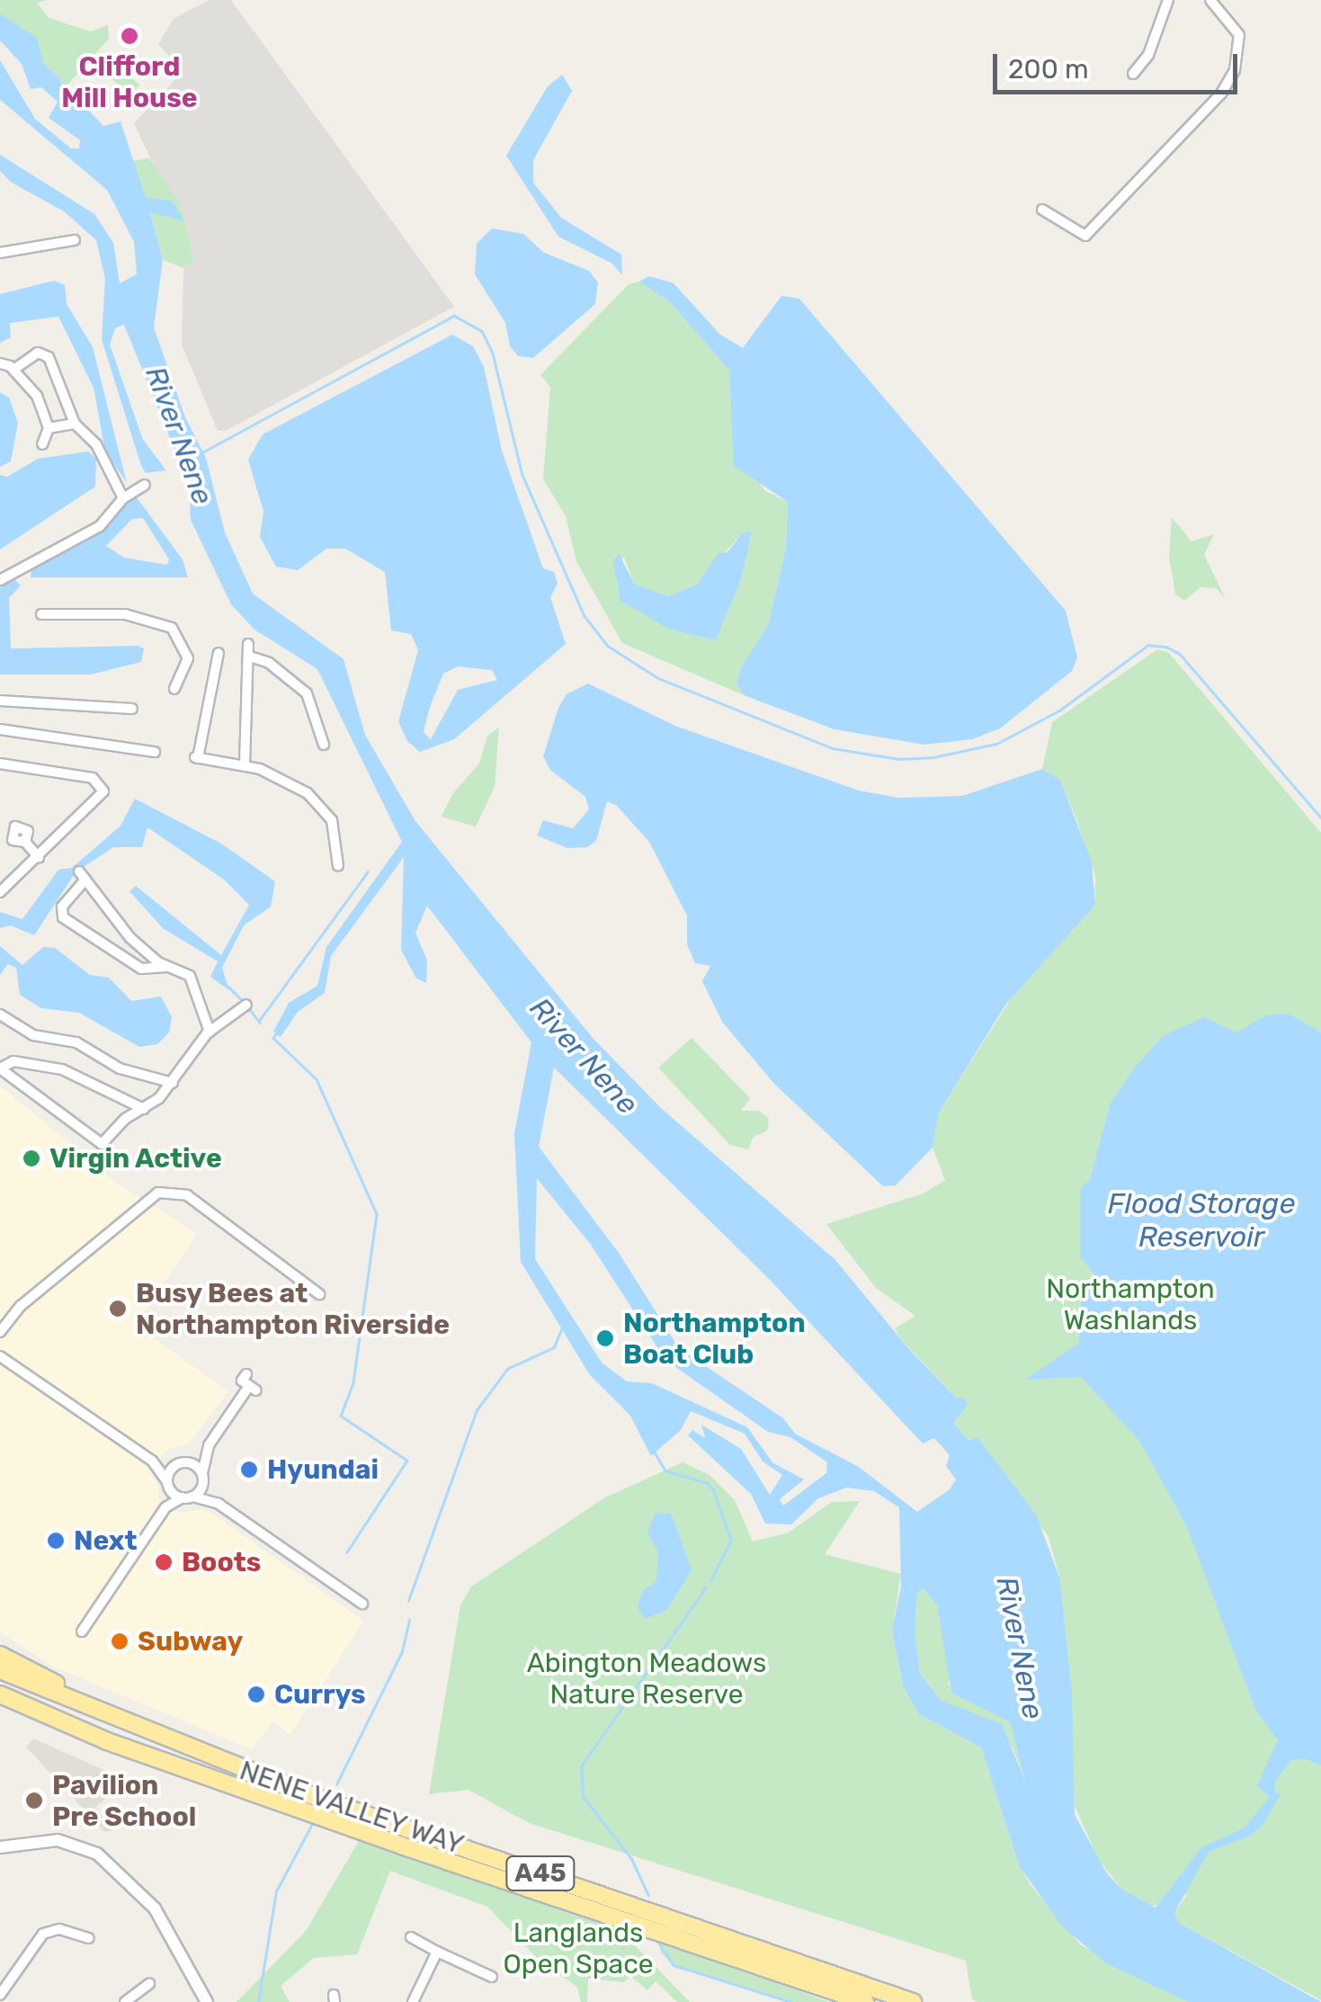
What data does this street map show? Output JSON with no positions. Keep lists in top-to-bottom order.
{
  "streets": {
    "highway": ["NENE VALLEY WAY", "A45"]
  },
  "water": ["River Nene", "Flood Storage Reservoir"],
  "parks": ["Northampton Washlands", "Abington Meadows Nature Reserve", "Langlands Open Space"],
  "places": [
    "Clifford Mill House",
    "Virgin Active",
    "Busy Bees at Northampton Riverside",
    "Northampton Boat Club",
    "Hyundai",
    "Next",
    "Boots",
    "Subway",
    "Currys",
    "Pavilion Pre School"
  ],
  "scale_bar": "200 m"
}
